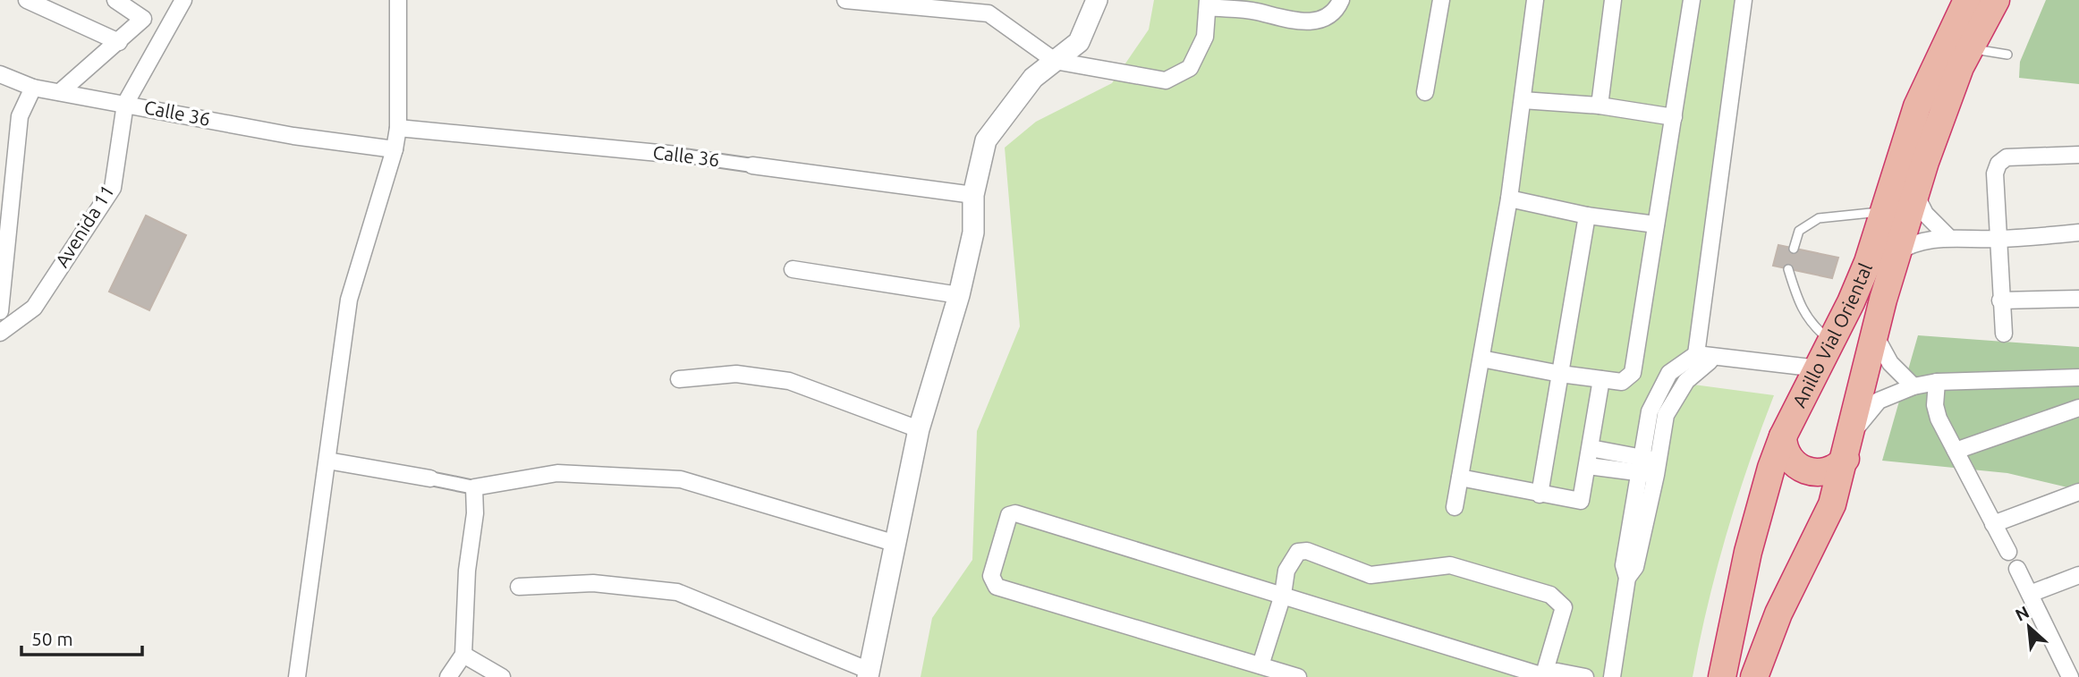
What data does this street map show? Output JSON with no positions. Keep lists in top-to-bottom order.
{
  "streets": {
    "highway": ["Anillo Vial Oriental"],
    "street": ["Calle 36", "Avenida 11"]
  },
  "crossings": [
    ["Calle 36", "Avenida 11"]
  ],
  "scale_bar": "50 m",
  "north": "top left"
}
